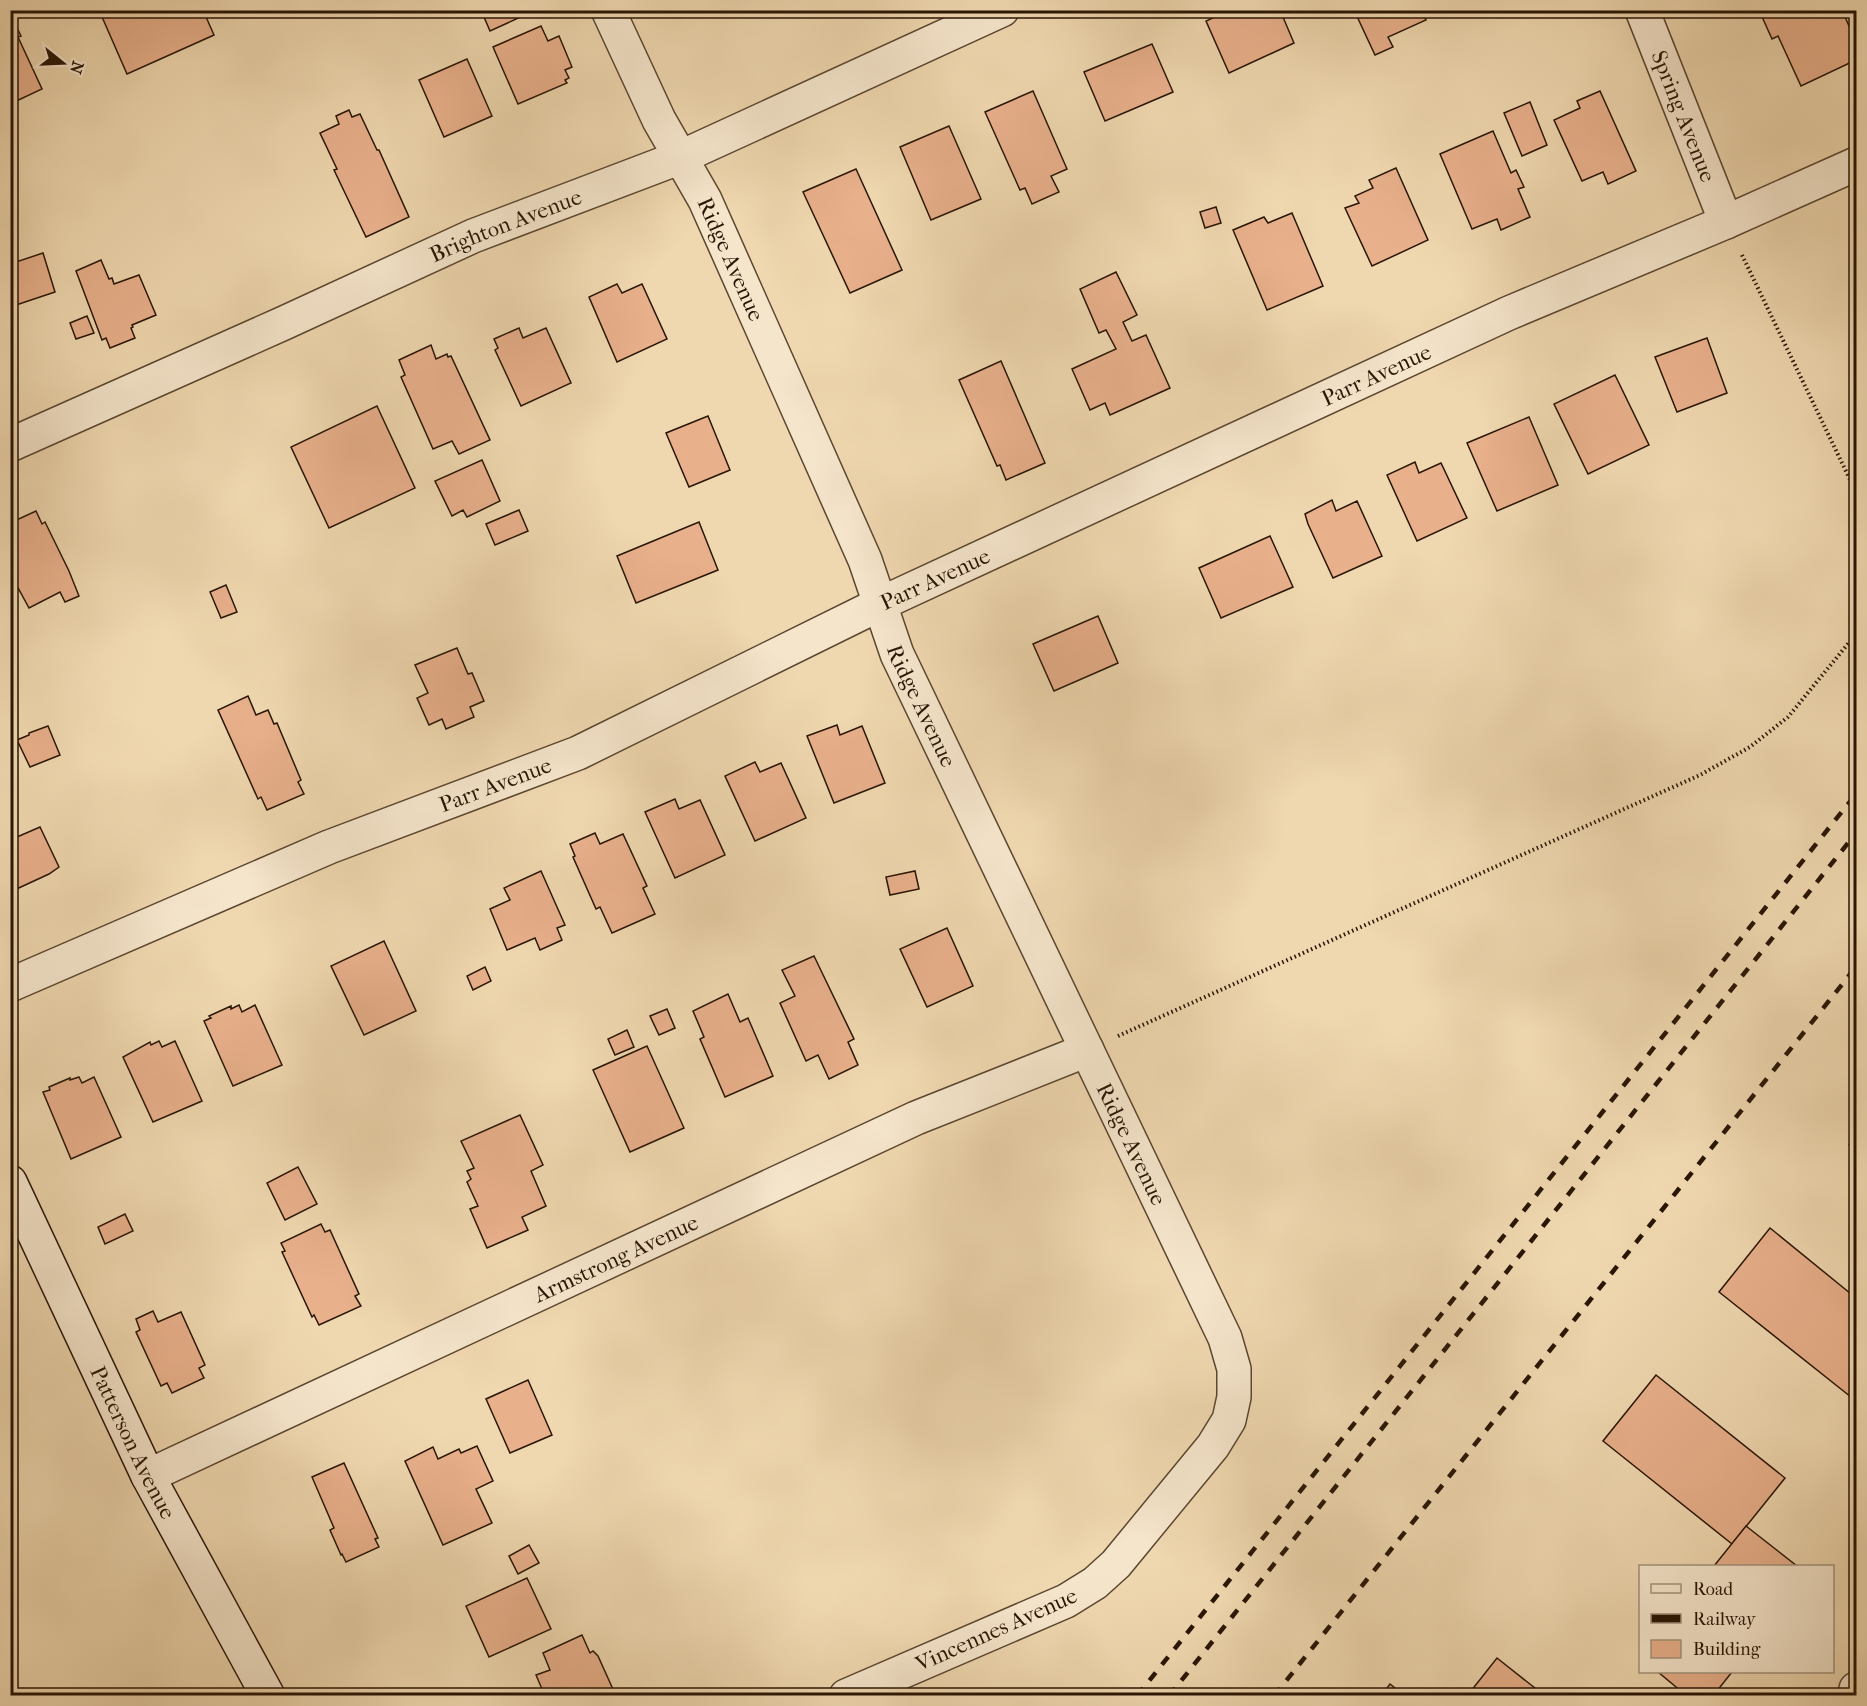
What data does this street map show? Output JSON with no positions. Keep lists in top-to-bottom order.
{
  "streets": {
    "street": [
      "Spring Avenue",
      "Brighton Avenue",
      "Ridge Avenue",
      "Parr Avenue",
      "Armstrong Avenue",
      "Patterson Avenue",
      "Vincennes Avenue"
    ]
  },
  "crossings": [
    ["Spring Avenue", "Parr Avenue"],
    ["Brighton Avenue", "Ridge Avenue"],
    ["Ridge Avenue", "Parr Avenue"],
    ["Ridge Avenue", "Armstrong Avenue"],
    ["Ridge Avenue", "Vincennes Avenue"],
    ["Armstrong Avenue", "Patterson Avenue"]
  ],
  "legend": ["Road", "Railway", "Building"],
  "north": "right"
}
